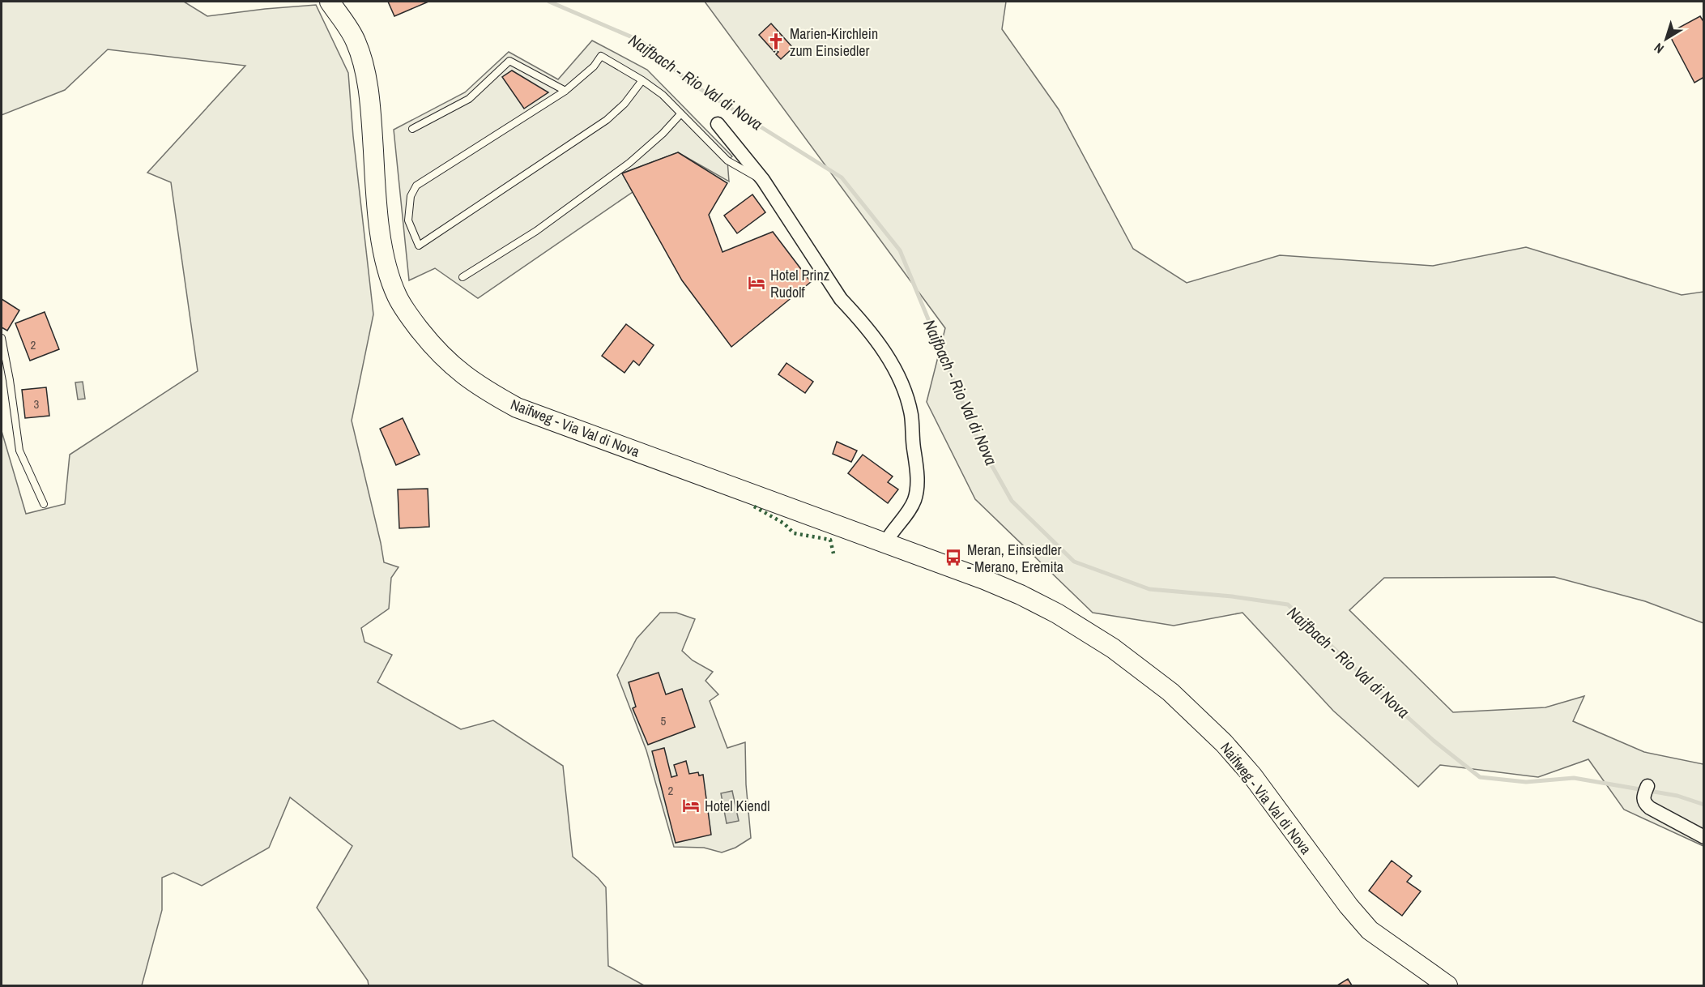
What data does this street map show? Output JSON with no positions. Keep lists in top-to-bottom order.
{
  "streets": {
    "main road": ["Naifweg - Via Val di Nova"]
  },
  "water": ["Naifbach - Rio Val di Nova"],
  "places": {
    "church": ["Marien-Kirchlein zum Einsiedler"],
    "hotel": ["Hotel Prinz Rudolf", "Hotel Kiendl"],
    "bus stop": ["Meran, Einsiedler - Merano, Eremita"]
  },
  "house_numbers": [
    "2",
    "3",
    "5",
    "2"
  ],
  "north": "bottom left"
}
